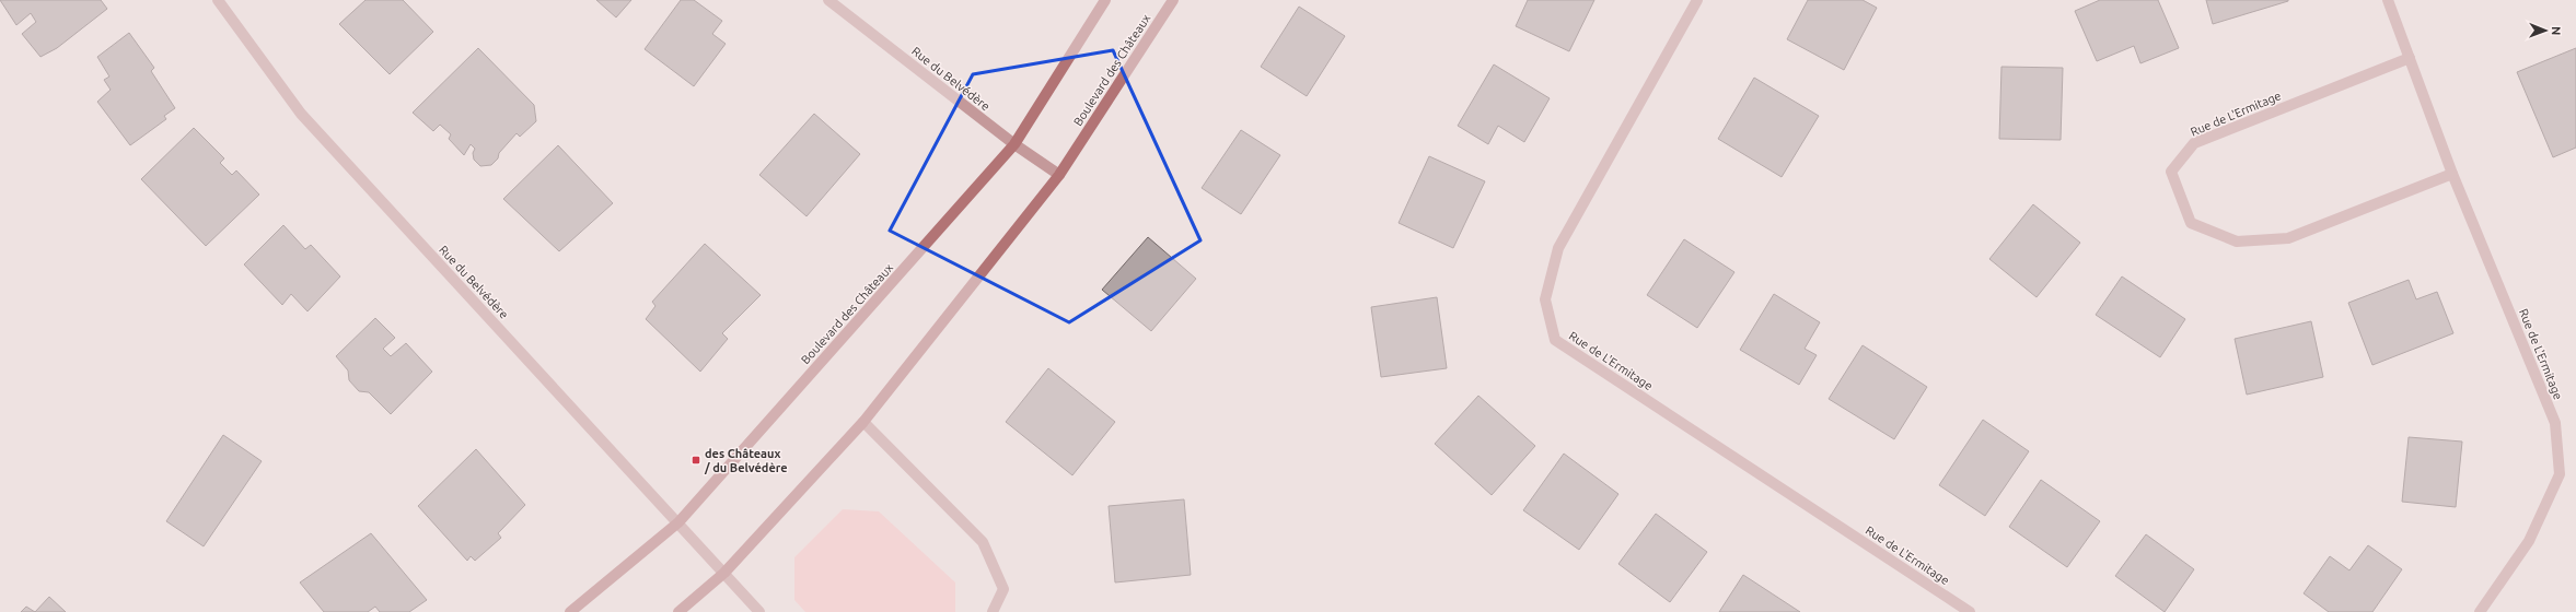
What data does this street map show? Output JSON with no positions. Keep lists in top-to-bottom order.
{
  "streets": {
    "street": ["Boulevard des Châteaux", "Rue du Belvédère", "Rue de L'Ermitage"]
  },
  "crossings": [
    ["Boulevard des Châteaux", "Rue du Belvédère"]
  ],
  "places": {
    "transit": ["des Châteaux / du Belvédère"]
  },
  "north": "right"
}
